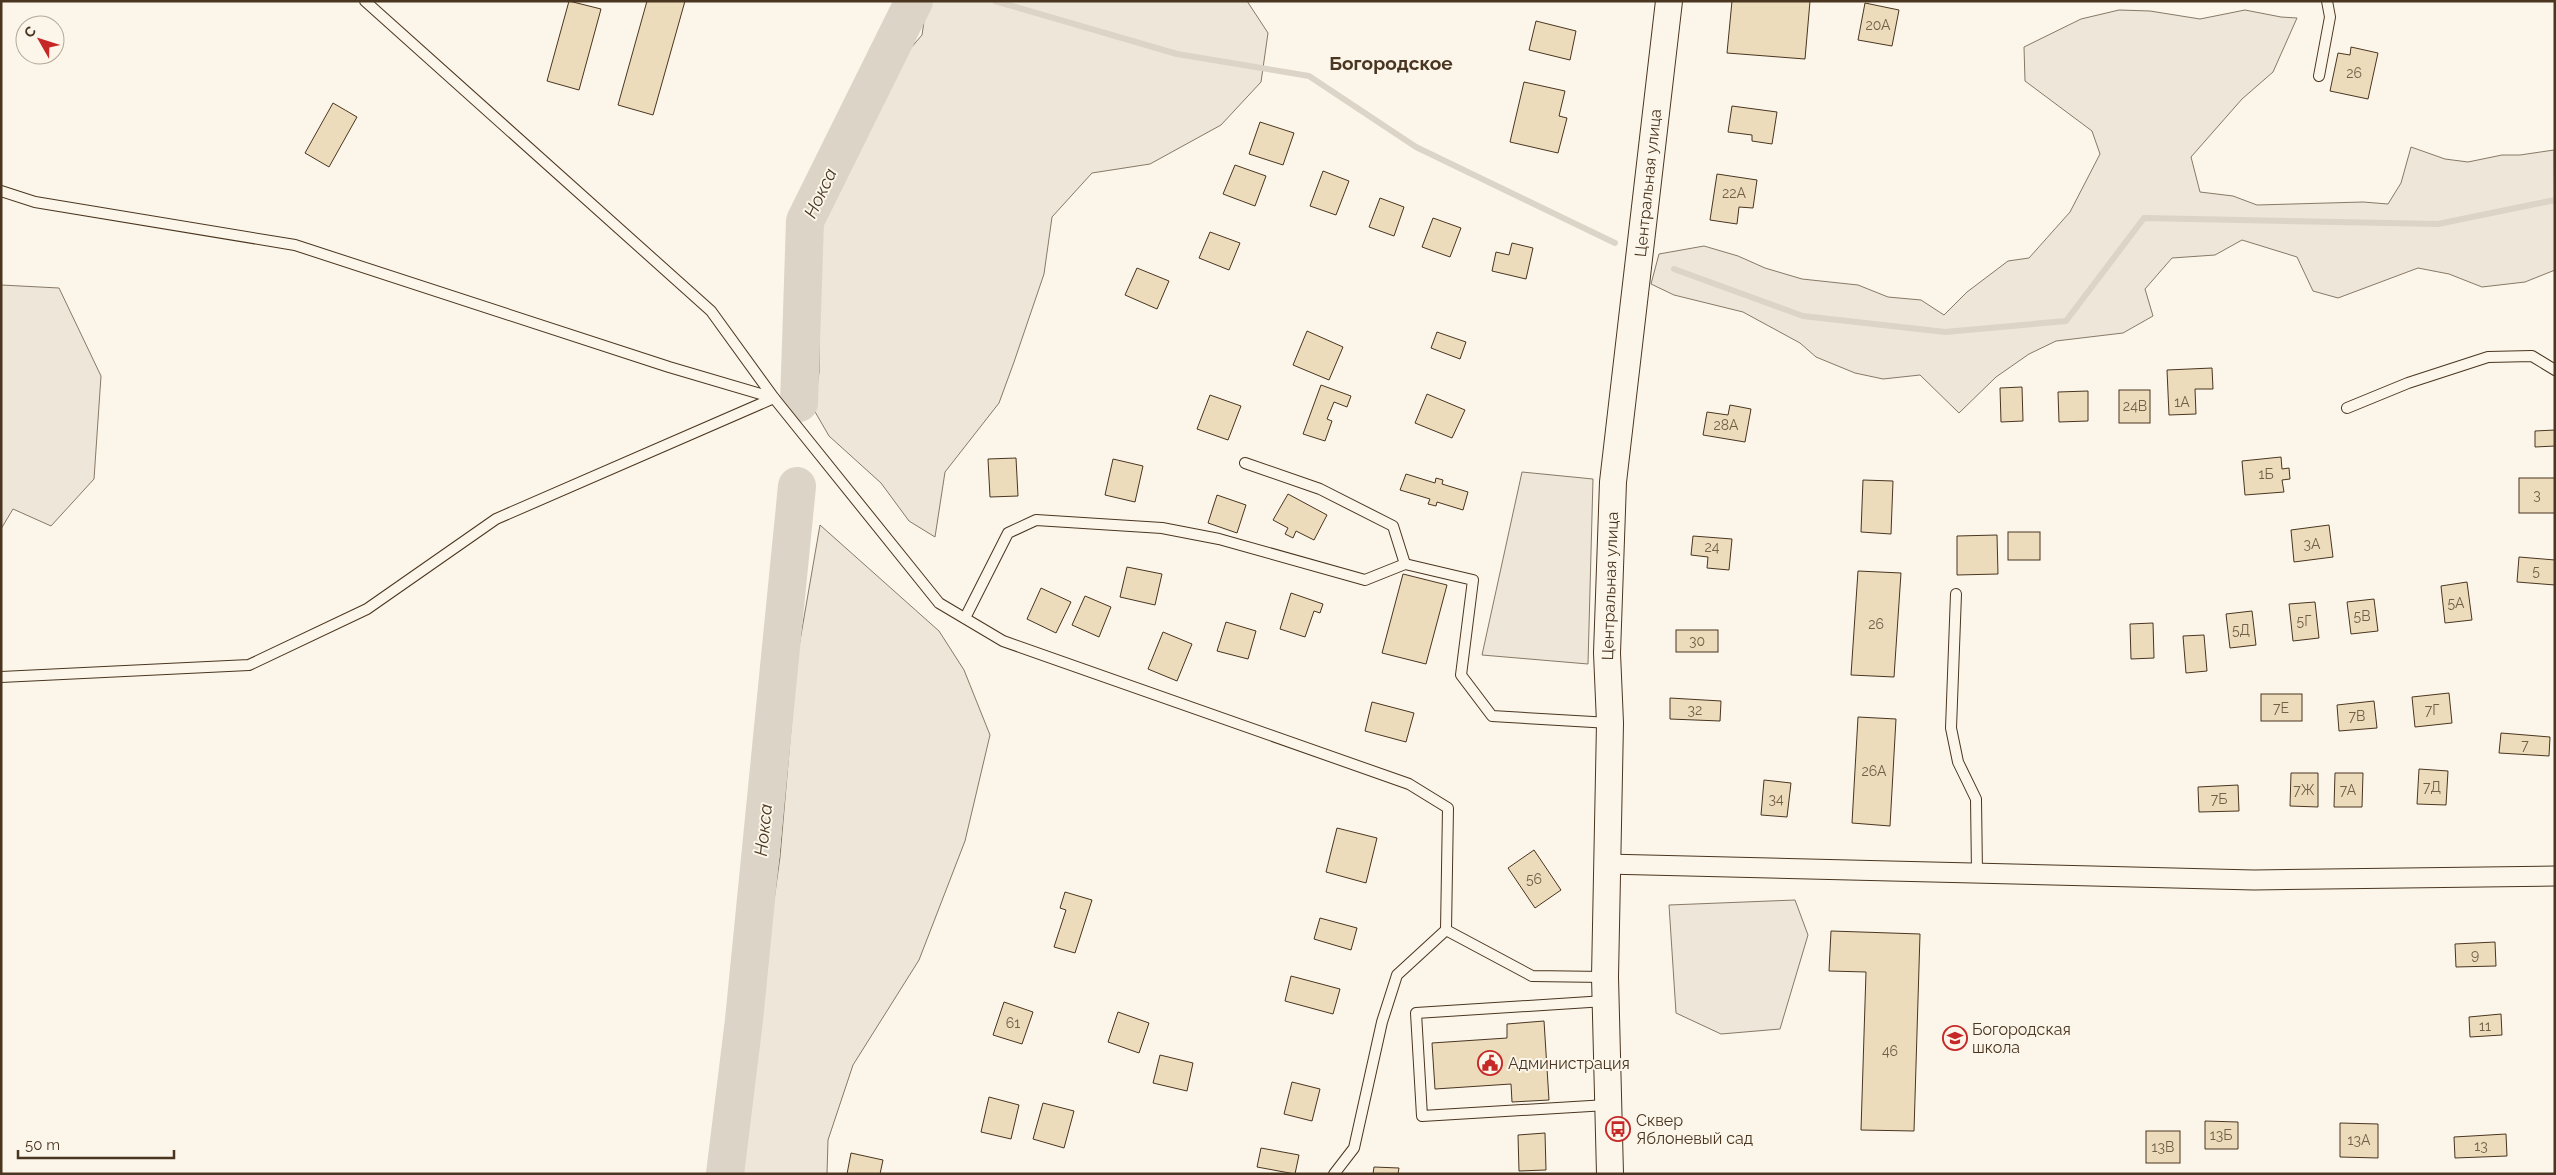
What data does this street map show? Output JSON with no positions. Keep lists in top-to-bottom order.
{
  "streets": {
    "street": ["Центральная улица"]
  },
  "districts": ["Богородское"],
  "water": ["Нокса"],
  "places": {
    "school or university": ["Богородская школа"],
    "public building": ["Администрация"],
    "bus stop": ["Сквер Яблоневый сад"]
  },
  "house_numbers": [
    "20А",
    "26",
    "22А",
    "1А",
    "24В",
    "28А",
    "1Б",
    "3",
    "3А",
    "24",
    "5",
    "5А",
    "5В",
    "5Г",
    "26",
    "5Д",
    "30",
    "7Е",
    "32",
    "7Г",
    "7В",
    "7",
    "26А",
    "7Д",
    "7Ж",
    "7А",
    "34",
    "7Б",
    "56",
    "9",
    "61",
    "11",
    "46",
    "13Б",
    "13А",
    "13",
    "13В"
  ],
  "scale_bar": "50 m",
  "north": "top left"
}
